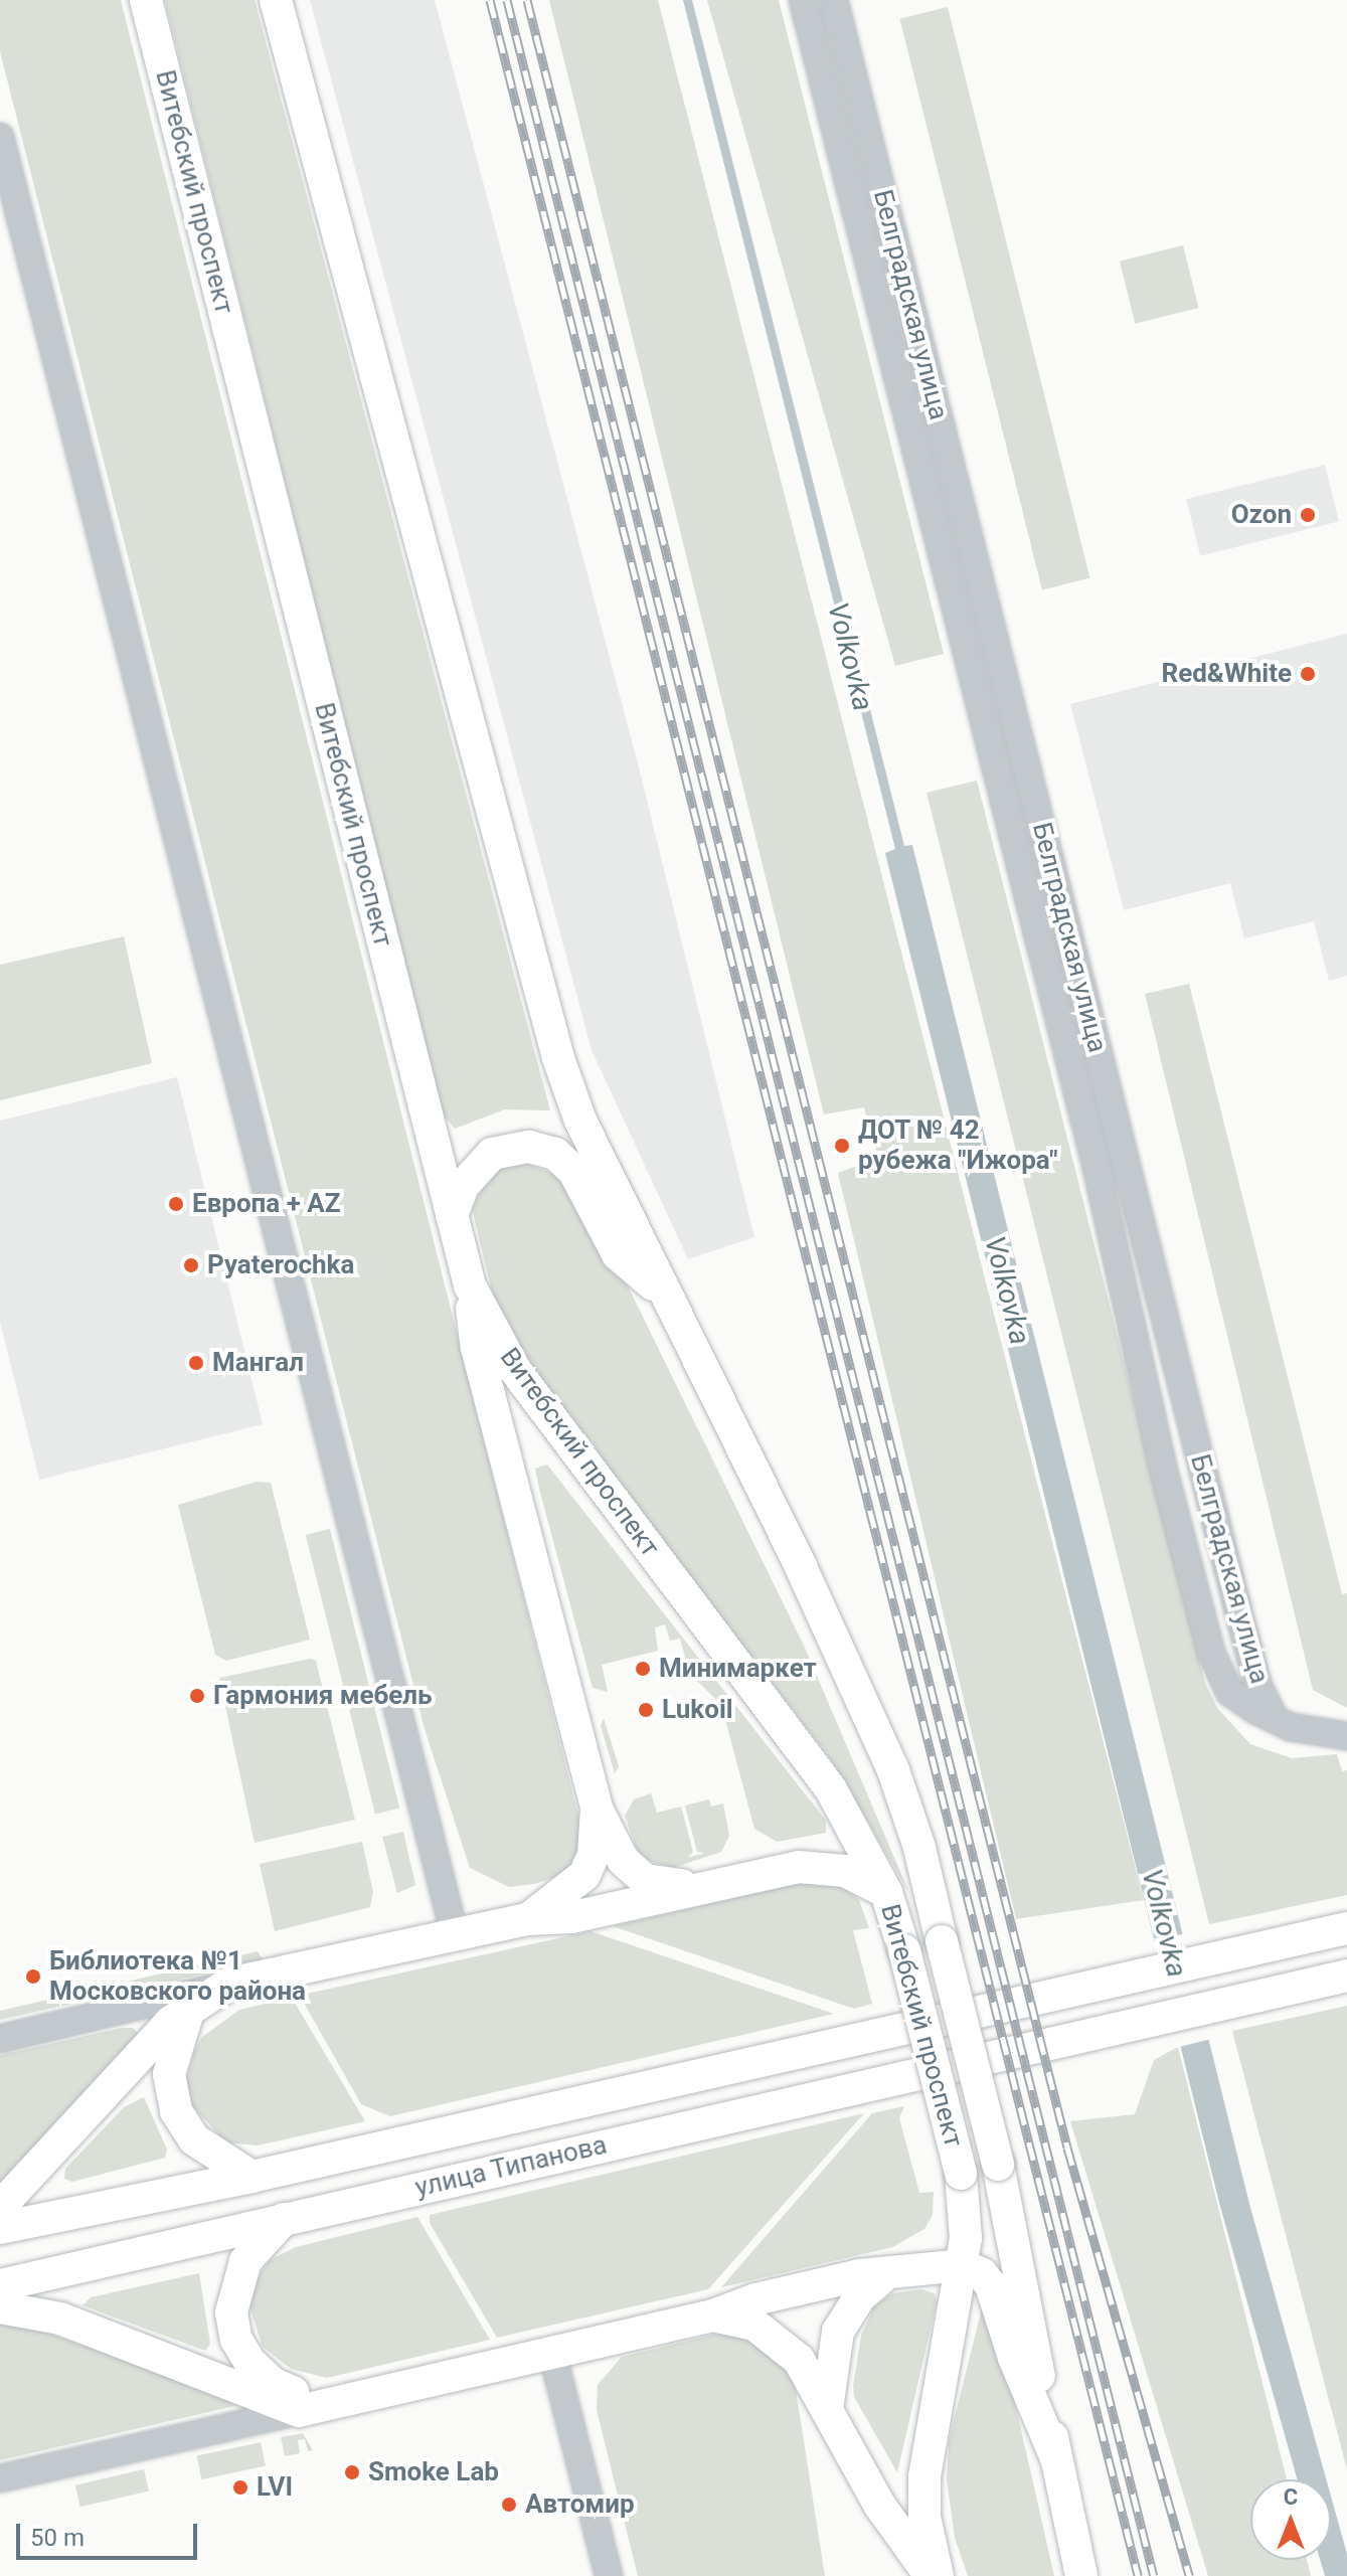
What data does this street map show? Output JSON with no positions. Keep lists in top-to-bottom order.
{
  "streets": {
    "main road": ["Витебский проспект", "улица Типанова"],
    "street": ["Белградская улица"]
  },
  "water": ["Volkovka"],
  "places": [
    "Ozon",
    "Red&White",
    "ДОТ № 42 рубежа \"Ижора\"",
    "Европа + AZ",
    "Pyaterochka",
    "Мангал",
    "Минимаркет",
    "Гармония мебель",
    "Lukoil",
    "Библиотека №1 Московского района",
    "Smoke Lab",
    "LVI",
    "Автомир"
  ],
  "scale_bar": "50 m",
  "north": "top"
}
